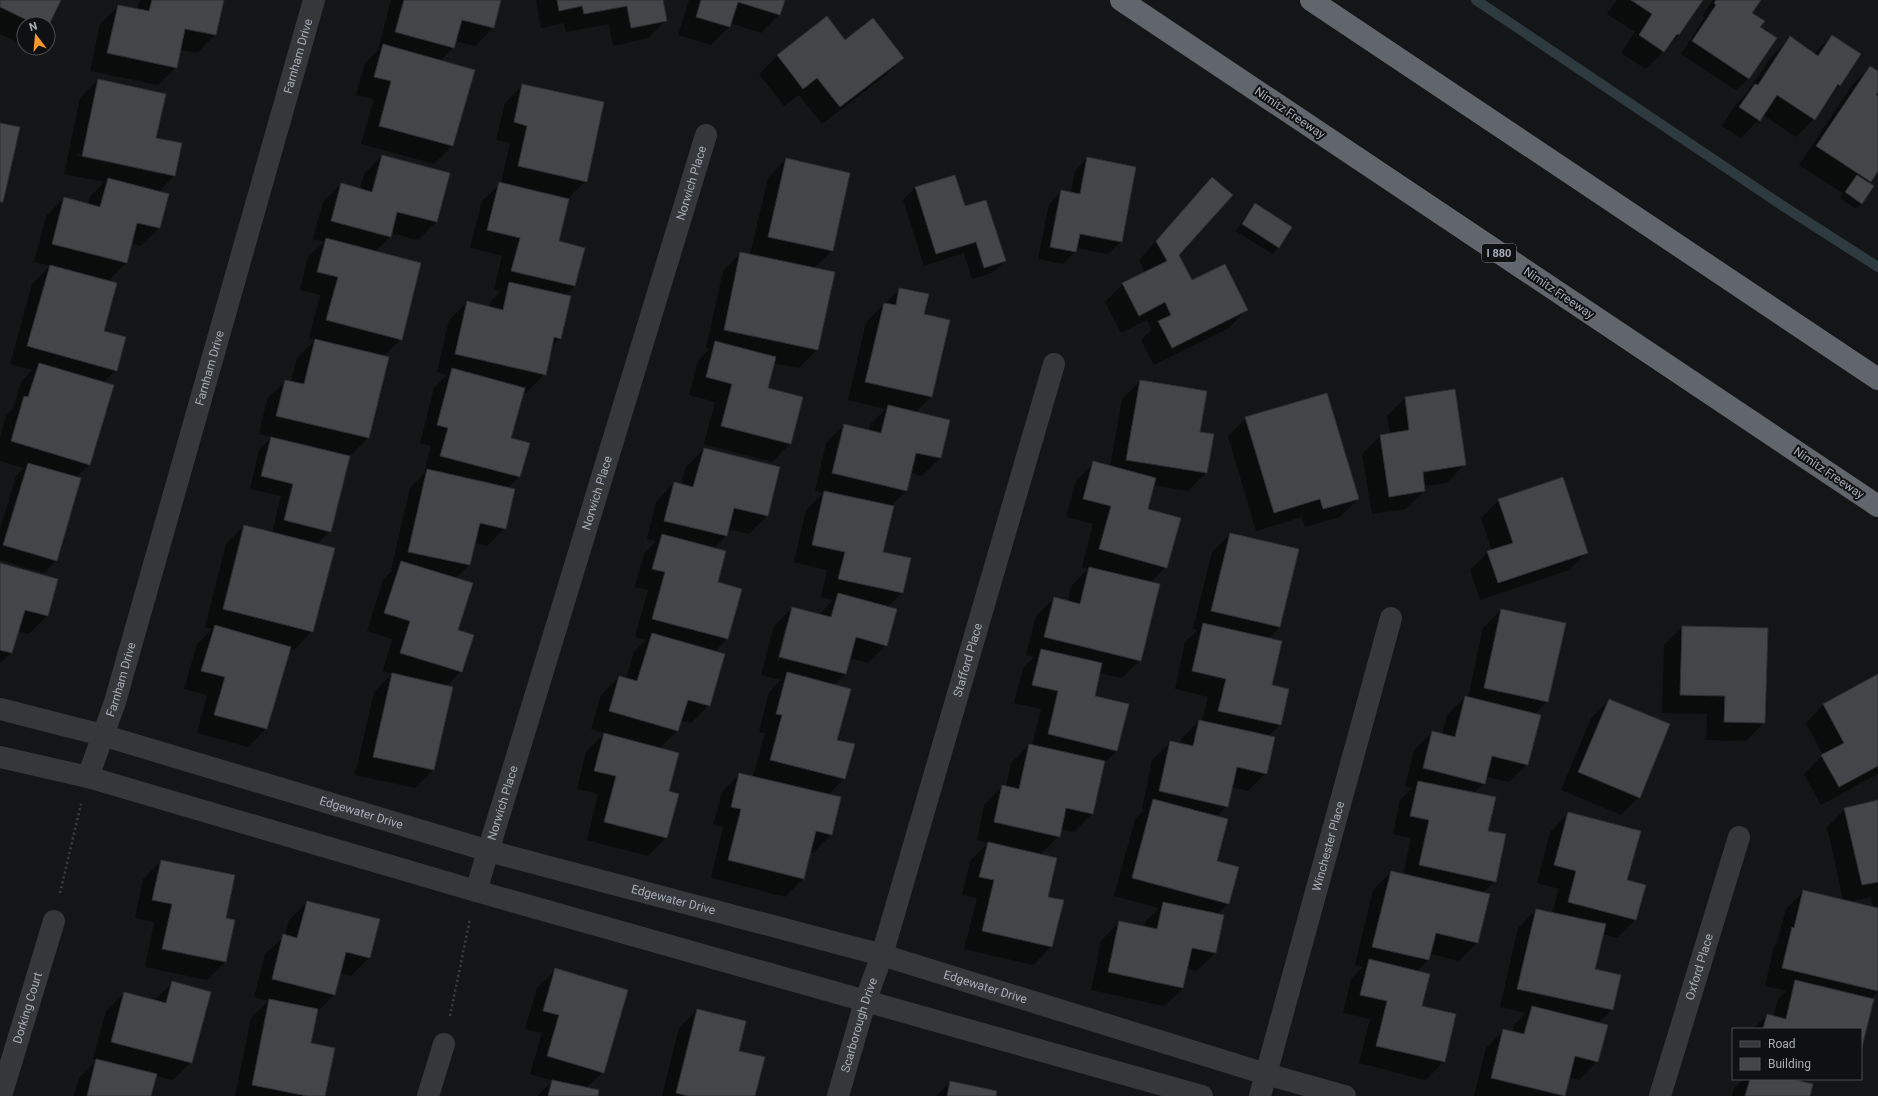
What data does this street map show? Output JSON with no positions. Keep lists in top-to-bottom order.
{
  "streets": {
    "highway": ["Nimitz Freeway", "I 880"],
    "street": [
      "Farnham Drive",
      "Norwich Place",
      "Stafford Place",
      "Edgewater Drive",
      "Winchester Place",
      "Oxford Place",
      "Dorking Court",
      "Scarborough Drive"
    ]
  },
  "crossings": [
    ["Farnham Drive", "Edgewater Drive"],
    ["Norwich Place", "Edgewater Drive"],
    ["Stafford Place", "Edgewater Drive"],
    ["Stafford Place", "Scarborough Drive"],
    ["Edgewater Drive", "Winchester Place"],
    ["Edgewater Drive", "Scarborough Drive"]
  ],
  "legend": ["Road", "Building"],
  "north": "top"
}
